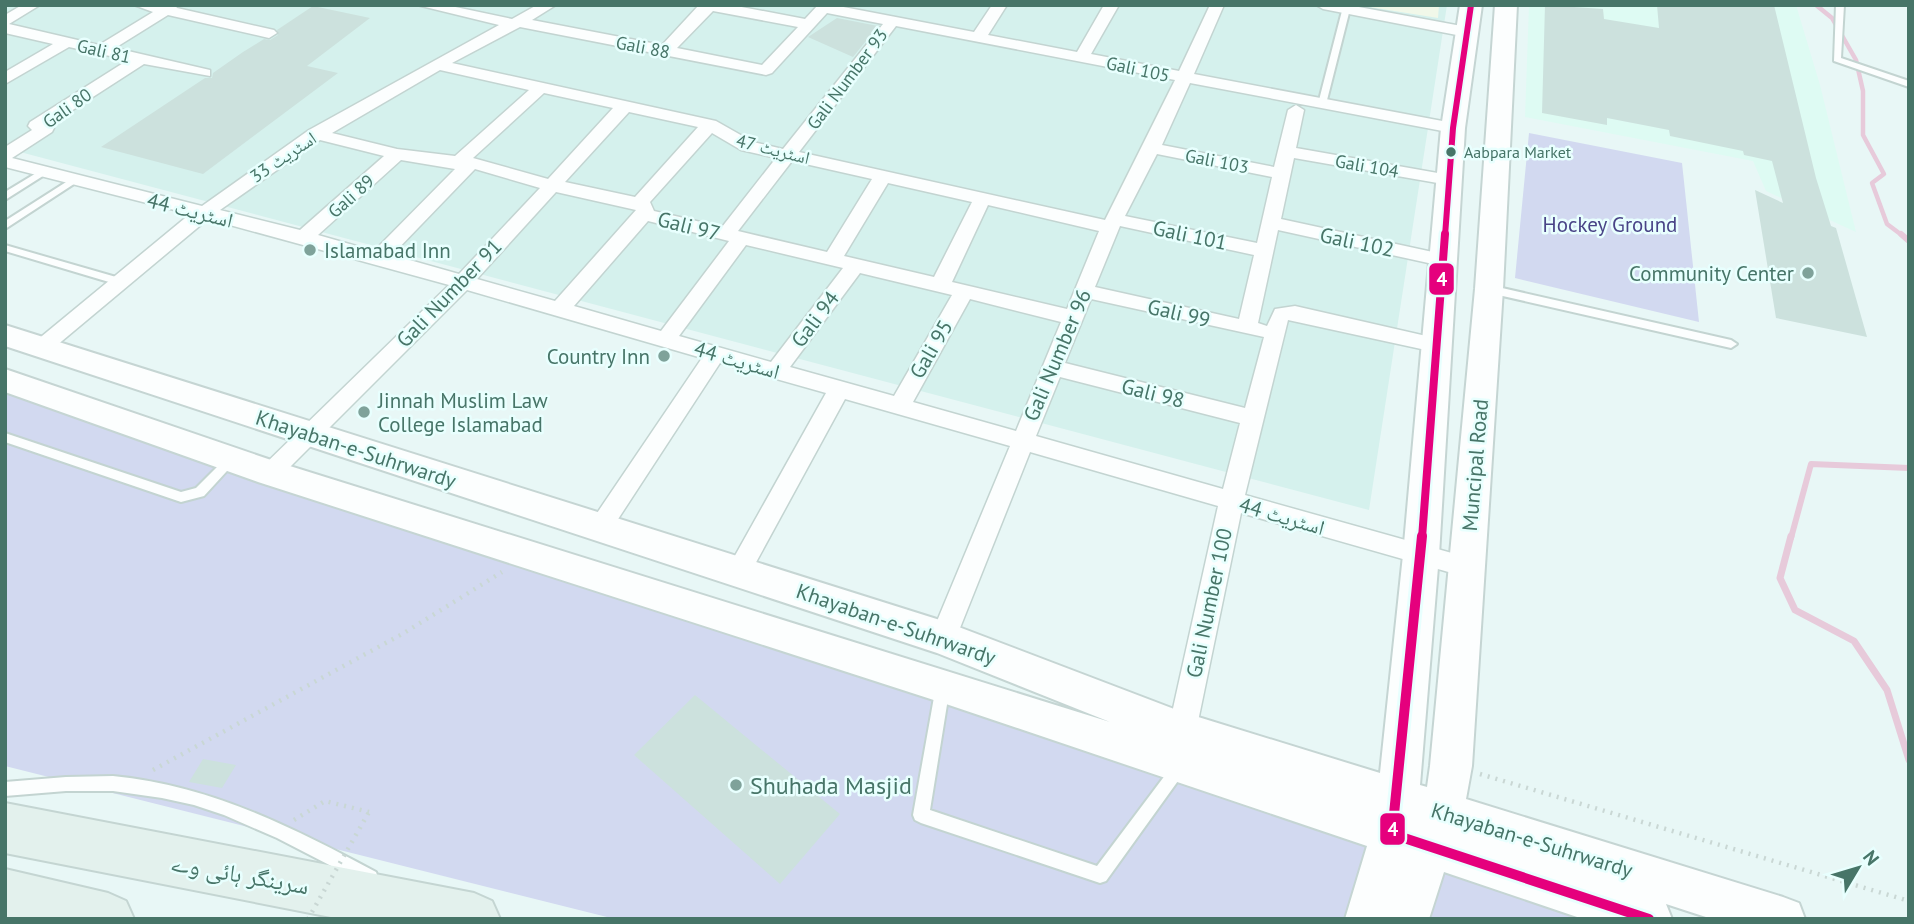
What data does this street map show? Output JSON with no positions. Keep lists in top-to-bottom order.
{
  "streets": {
    "highway": ["سرینگر ہائی وے"],
    "main road": ["Khayaban-e-Suhrwardy", "Muncipal Road"],
    "street": [
      "Gali 88",
      "Gali 81",
      "Gali 105",
      "Gali Number 93",
      "Gali 80",
      "اسٹریٹ 47",
      "اسٹریٹ 33",
      "Gali 103",
      "Gali 104",
      "Gali 89",
      "اسٹریٹ 44",
      "Gali 97",
      "Gali 101",
      "Gali 102",
      "Gali Number 91",
      "Gali 99",
      "Gali 94",
      "Gali 95",
      "Gali Number 96",
      "Gali 98",
      "Gali Number 100"
    ]
  },
  "crossings": [
    ["Gali 88", "اسٹریٹ 33"],
    ["Gali 81", "Gali 80"],
    ["Gali 105", "Gali Number 93"],
    ["Gali 105", "Gali Number 96"],
    ["Gali 105", "Muncipal Road"],
    ["Gali Number 93", "اسٹریٹ 47"],
    ["Gali Number 93", "اسٹریٹ 44"],
    ["Gali Number 93", "Gali 97"],
    ["اسٹریٹ 47", "اسٹریٹ 33"],
    ["اسٹریٹ 47", "Gali 101"],
    ["اسٹریٹ 47", "Gali Number 91"],
    ["اسٹریٹ 47", "Gali Number 96"],
    ["اسٹریٹ 33", "اسٹریٹ 44"],
    ["اسٹریٹ 33", "Gali 97"],
    ["اسٹریٹ 33", "Khayaban-e-Suhrwardy"],
    ["Gali 103", "Gali Number 96"],
    ["Gali 104", "Muncipal Road"],
    ["Gali 89", "اسٹریٹ 44"],
    ["Gali 89", "Gali 97"],
    ["اسٹریٹ 44", "Gali Number 91"],
    ["اسٹریٹ 44", "Gali 94"],
    ["اسٹریٹ 44", "Gali 95"],
    ["اسٹریٹ 44", "Gali Number 96"],
    ["اسٹریٹ 44", "Muncipal Road"],
    ["اسٹریٹ 44", "Gali Number 100"],
    ["Gali 97", "Gali Number 91"],
    ["Gali 97", "Gali 94"],
    ["Gali 97", "Gali 95"],
    ["Gali 97", "Gali Number 96"],
    ["Gali 101", "Gali Number 96"],
    ["Gali 102", "Muncipal Road"],
    ["Gali Number 91", "Khayaban-e-Suhrwardy"],
    ["Gali 99", "Gali Number 96"],
    ["Gali 99", "Muncipal Road"],
    ["Gali 99", "Gali Number 100"],
    ["Gali Number 96", "Gali 98"],
    ["Gali Number 96", "Khayaban-e-Suhrwardy"],
    ["Gali 98", "Gali Number 100"],
    ["Khayaban-e-Suhrwardy", "Muncipal Road"],
    ["Khayaban-e-Suhrwardy", "Gali Number 100"]
  ],
  "parks": ["Hockey Ground"],
  "places": [
    "Aabpara Market",
    "Islamabad Inn",
    "Community Center",
    "Country Inn",
    "Jinnah Muslim Law College Islamabad",
    "Shuhada Masjid"
  ],
  "lines": ["transit line 4"],
  "north": "top right"
}
